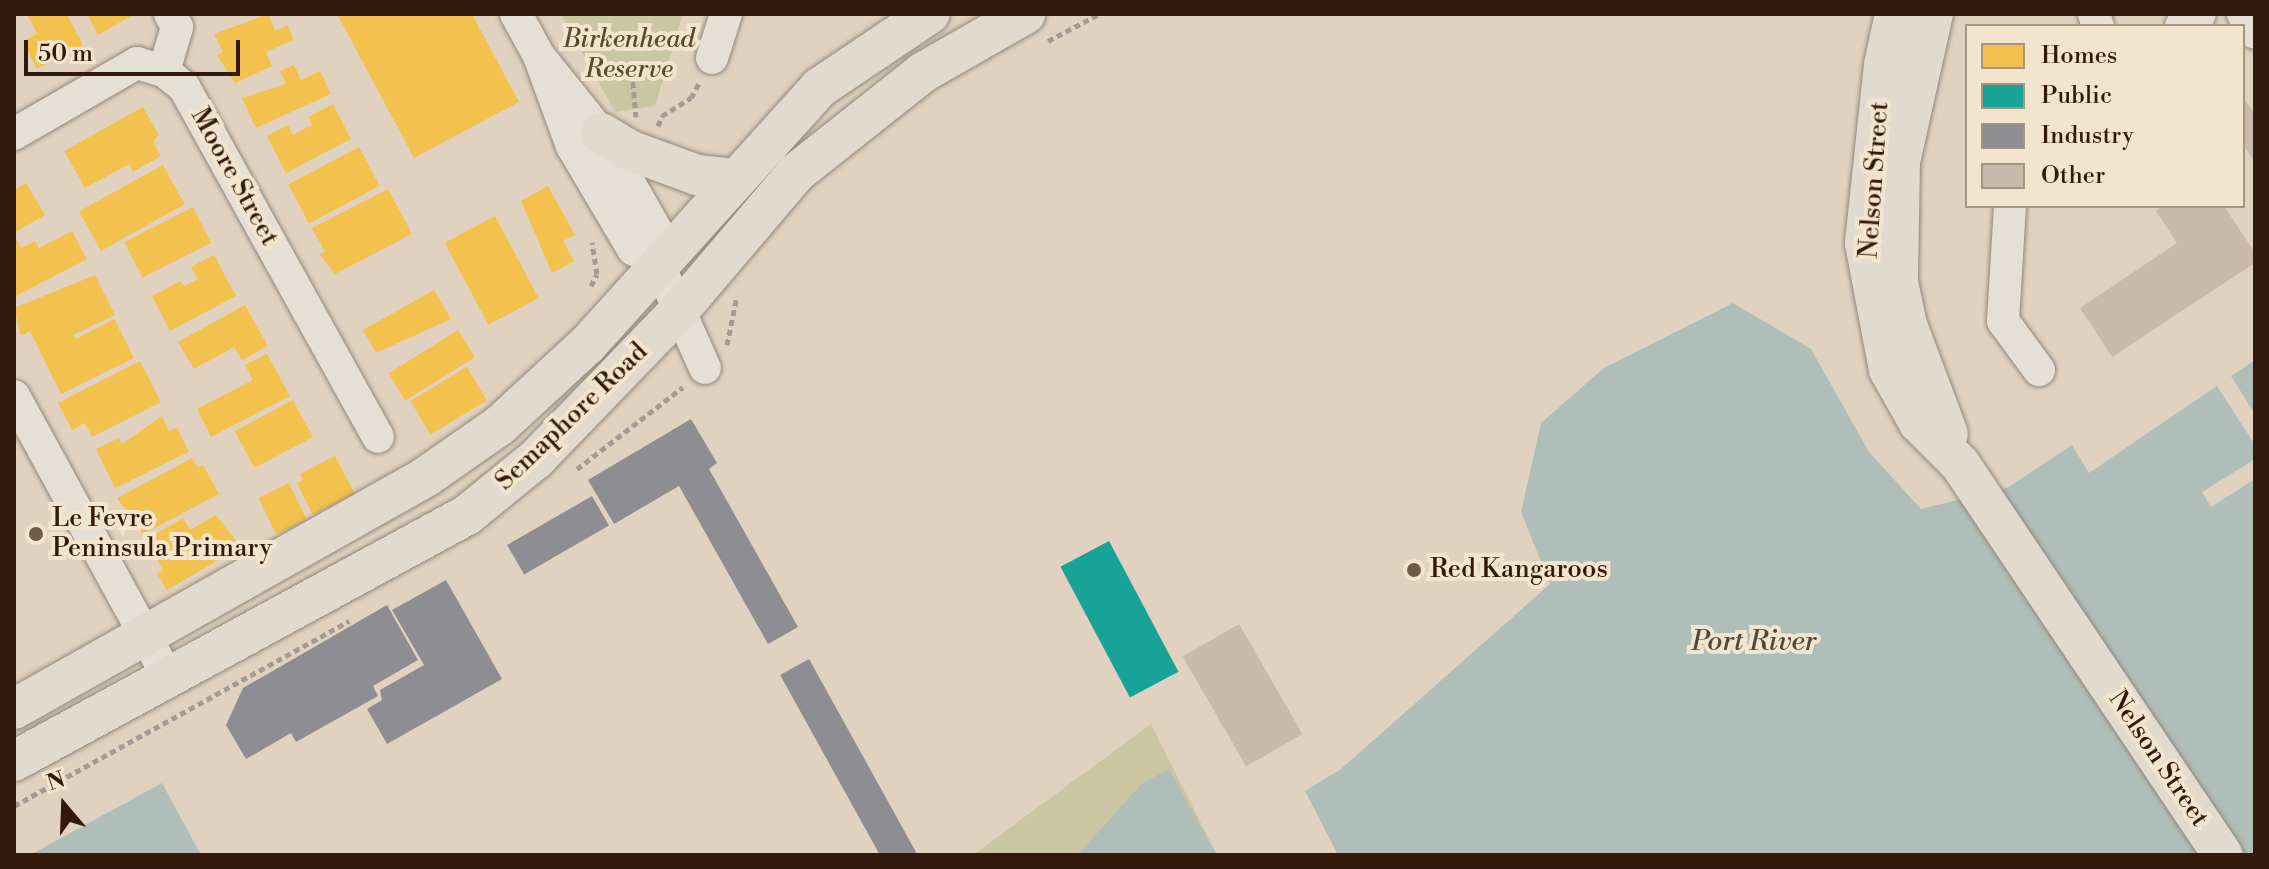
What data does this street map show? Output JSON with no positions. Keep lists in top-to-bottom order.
{
  "streets": {
    "main road": ["Nelson Street", "Semaphore Road"],
    "street": ["Moore Street"]
  },
  "water": ["Port River"],
  "parks": ["Birkenhead Reserve"],
  "places": ["Le Fevre Peninsula Primary", "Red Kangaroos"],
  "legend": [
    "Homes",
    "Public",
    "Industry",
    "Other"
  ],
  "scale_bar": "50 m",
  "north": "top"
}
